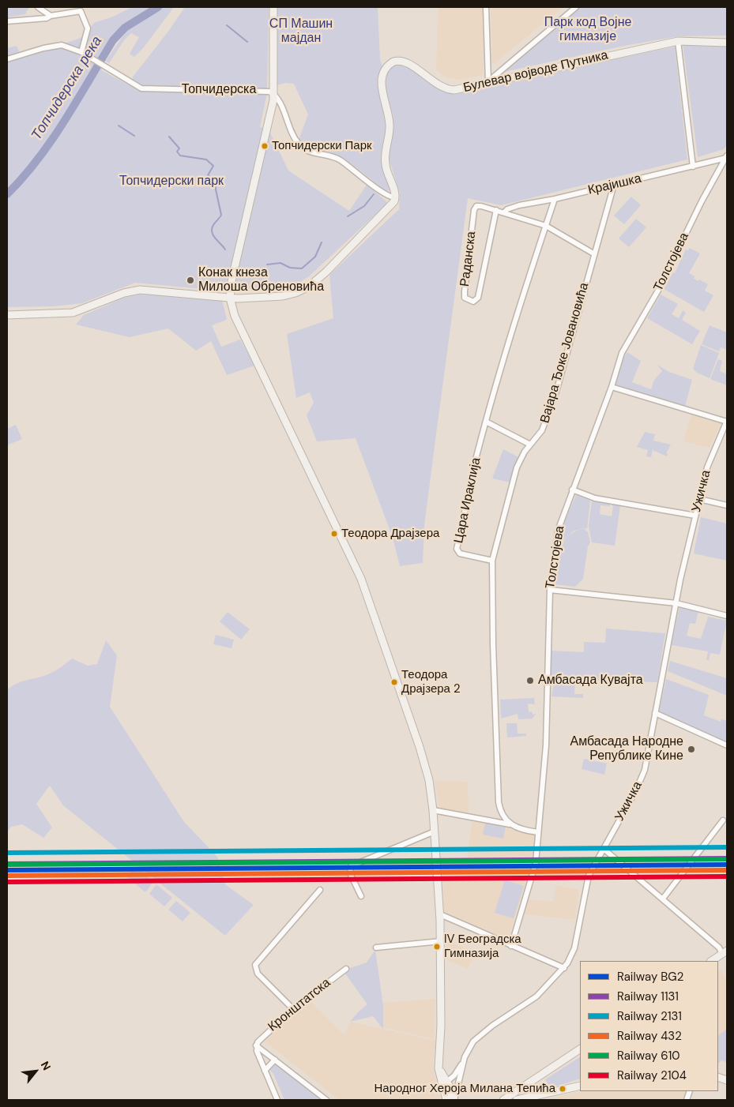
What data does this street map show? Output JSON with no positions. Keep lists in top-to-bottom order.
{
  "streets": {
    "main road": ["Булевар војводе Путника"],
    "street": [
      "Топчидерска",
      "Крајишка",
      "Раданска",
      "Толстојева",
      "Вајара Ђоке Јовановића",
      "Ужичка",
      "Цара Ираклија",
      "Кронштатска"
    ]
  },
  "crossings": [
    ["Булевар војводе Путника", "Топчидерска"],
    ["Крајишка", "Раданска"],
    ["Крајишка", "Толстојева"],
    ["Крајишка", "Вајара Ђоке Јовановића"],
    ["Крајишка", "Цара Ираклија"],
    ["Раданска", "Вајара Ђоке Јовановића"],
    ["Раданска", "Цара Ираклија"],
    ["Вајара Ђоке Јовановића", "Цара Ираклија"]
  ],
  "water": ["Топчидерска река"],
  "parks": ["Парк код Војне гимназије", "СП Машин мајдан", "Топчидерски парк"],
  "places": [
    "Топчидерски Парк",
    "Конак кнеза Милоша Обреновића",
    "Теодора Драјзера",
    "Амбасада Кувајта",
    "Теодора Драјзера 2",
    "Амбасада Народне Републике Кине",
    "IV Београдска Гимназија",
    "Народног Хероја Милана Тепића"
  ],
  "lines": [
    "rail line 2131",
    "rail line 1131",
    "rail line 610",
    "rail line BG2",
    "rail line 432",
    "rail line 2104"
  ],
  "legend": [
    "Railway BG2",
    "Railway 1131",
    "Railway 2131",
    "Railway 432",
    "Railway 610",
    "Railway 2104"
  ],
  "north": "top right"
}
